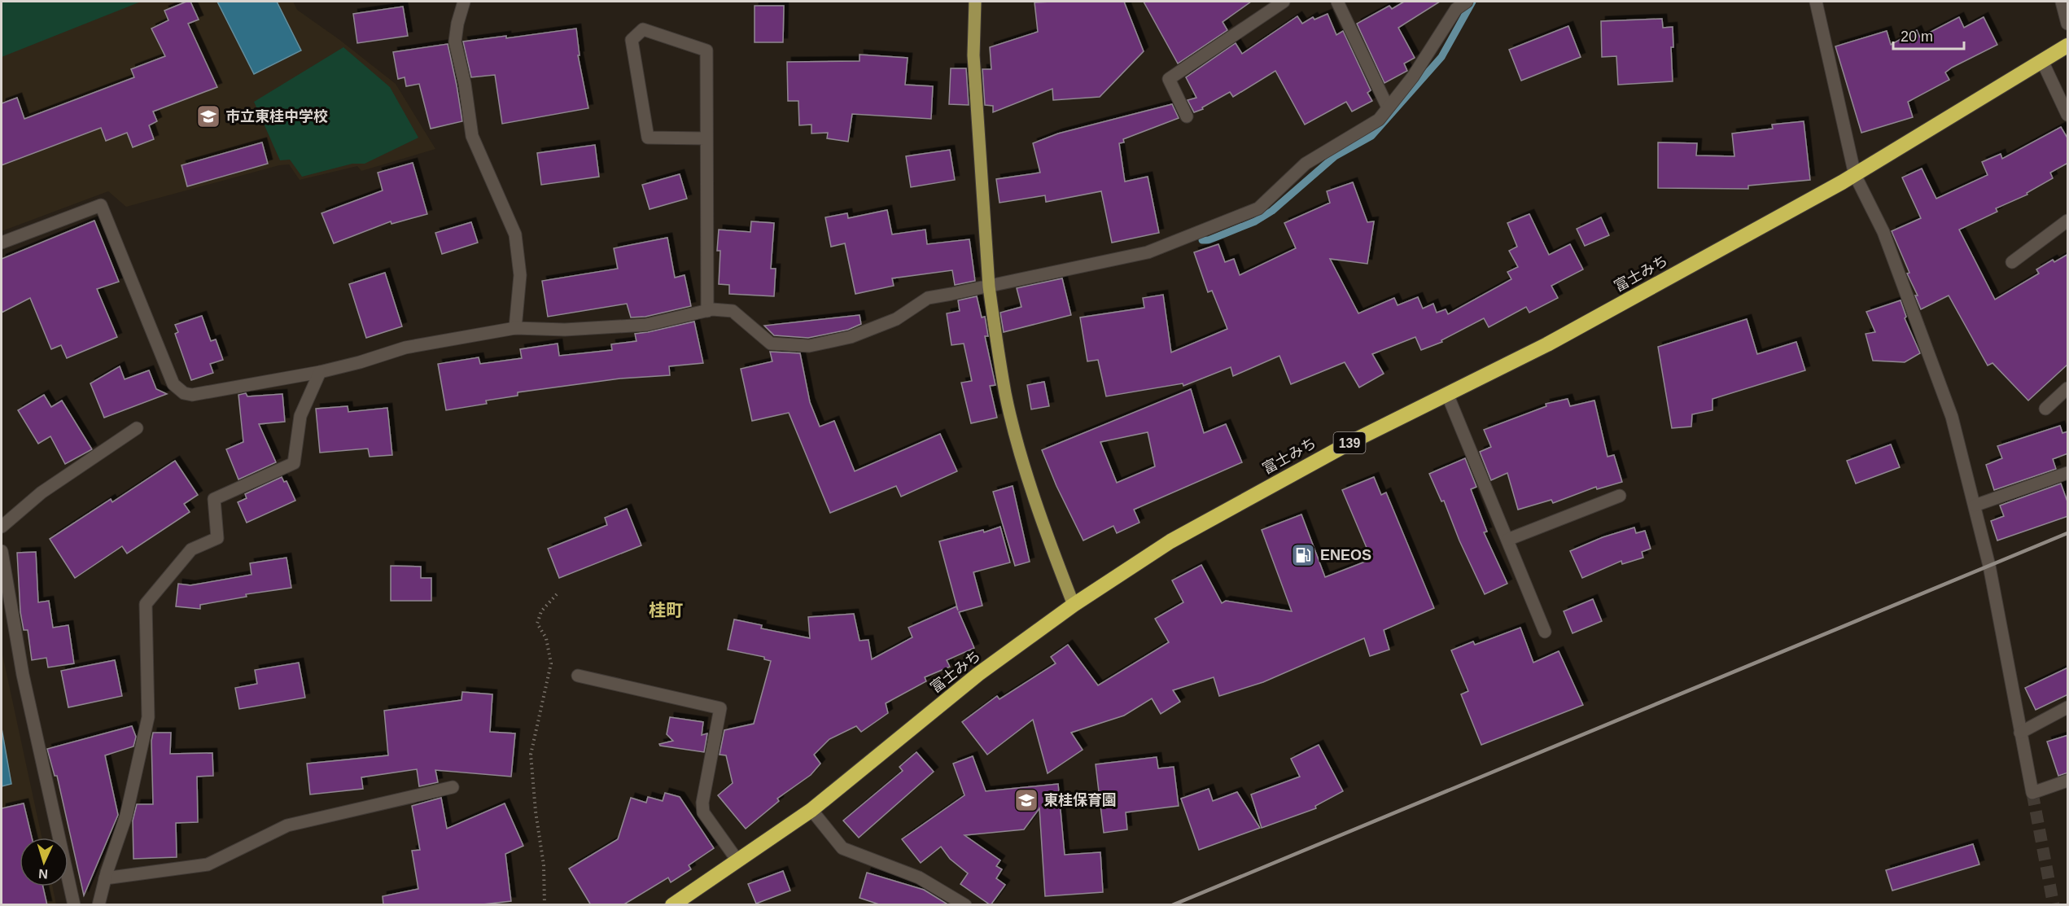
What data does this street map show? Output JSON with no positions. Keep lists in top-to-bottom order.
{
  "streets": {
    "highway": ["富士みち", "139"]
  },
  "districts": ["桂町"],
  "places": {
    "school or university": ["市立東桂中学校", "東桂保育園"],
    "fuel station": ["ENEOS"]
  },
  "scale_bar": "20 m",
  "north": "bottom"
}
